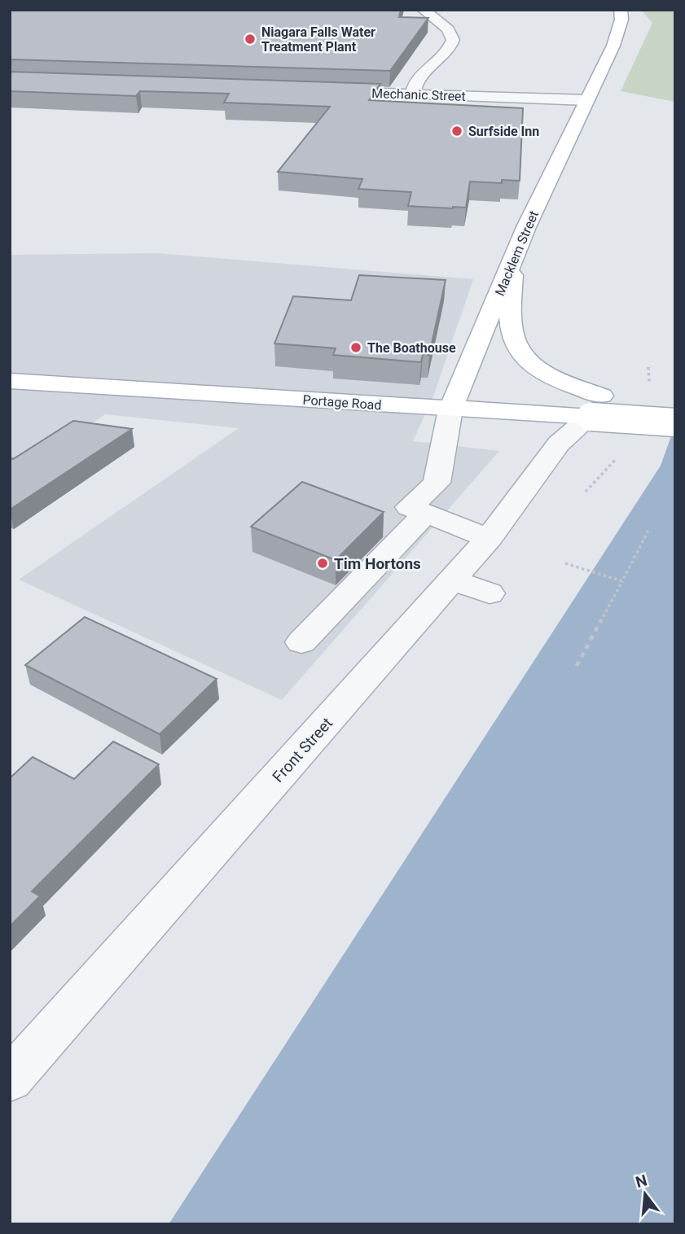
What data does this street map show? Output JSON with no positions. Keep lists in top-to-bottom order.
{
  "streets": {
    "main road": ["Macklem Street", "Portage Road"],
    "street": ["Mechanic Street", "Front Street"]
  },
  "crossings": [
    ["Mechanic Street", "Macklem Street"],
    ["Macklem Street", "Portage Road"],
    ["Portage Road", "Front Street"]
  ],
  "places": [
    "Niagara Falls Water Treatment Plant",
    "Surfside Inn",
    "The Boathouse",
    "Tim Hortons"
  ],
  "north": "top"
}
